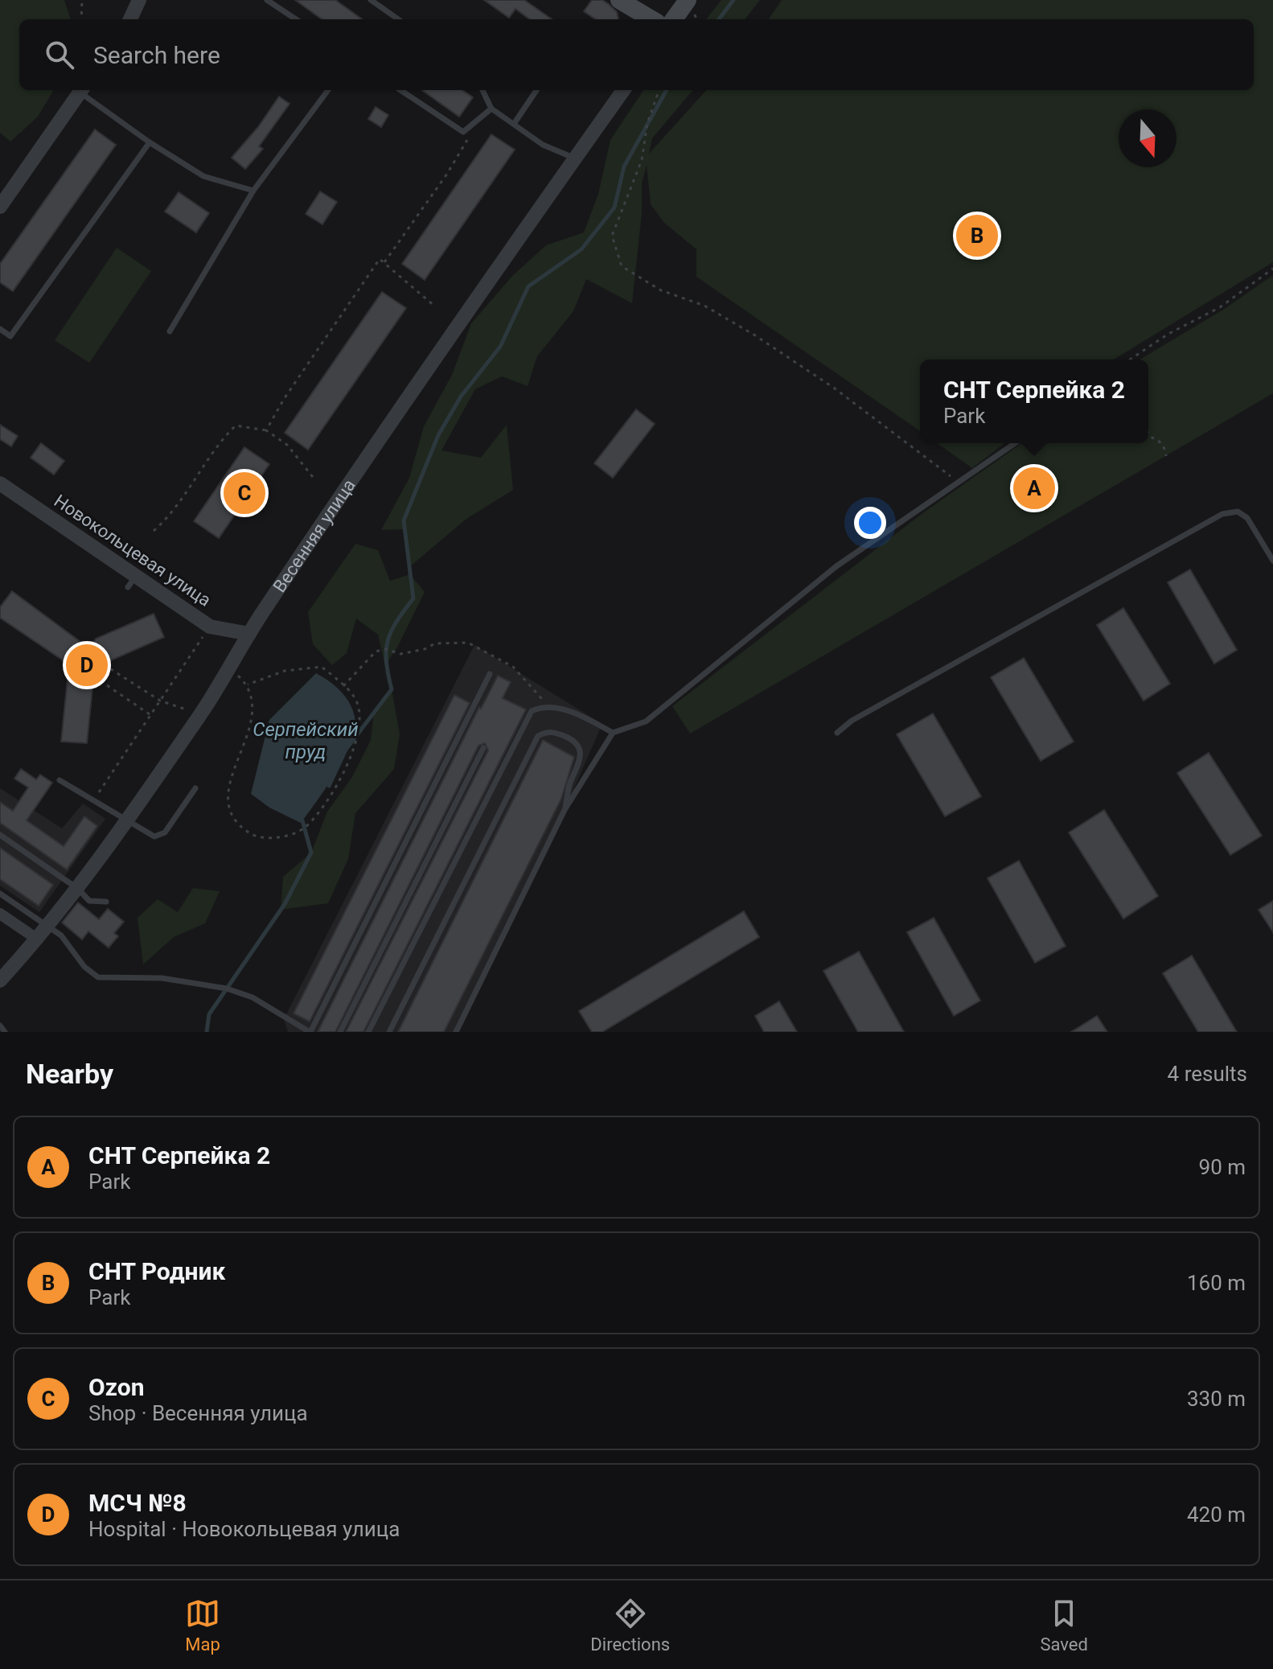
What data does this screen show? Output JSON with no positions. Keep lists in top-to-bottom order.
{
  "streets": {
    "street": ["Весенняя улица", "Новокольцевая улица"]
  },
  "crossings": [
    ["Весенняя улица", "Новокольцевая улица"]
  ],
  "water": ["Серпейский пруд"],
  "north": "bottom",
  "page": {
    "search": "Search here",
    "pins": [
      "B",
      "A",
      "C",
      "D"
    ],
    "popup": ["СНТ Серпейка 2", "Park"],
    "heading": ["Nearby", "4 results"],
    "list": [
      {
        "mark": "A",
        "name": "СНТ Серпейка 2",
        "note": "Park",
        "value": "90 m"
      },
      {
        "mark": "B",
        "name": "СНТ Родник",
        "note": "Park",
        "value": "160 m"
      },
      {
        "mark": "C",
        "name": "Ozon",
        "note": "Shop · Весенняя улица",
        "value": "330 m"
      },
      {
        "mark": "D",
        "name": "МСЧ №8",
        "note": "Hospital · Новокольцевая улица",
        "value": "420 m"
      }
    ],
    "nav": ["Map", "Directions", "Saved"]
  }
}
